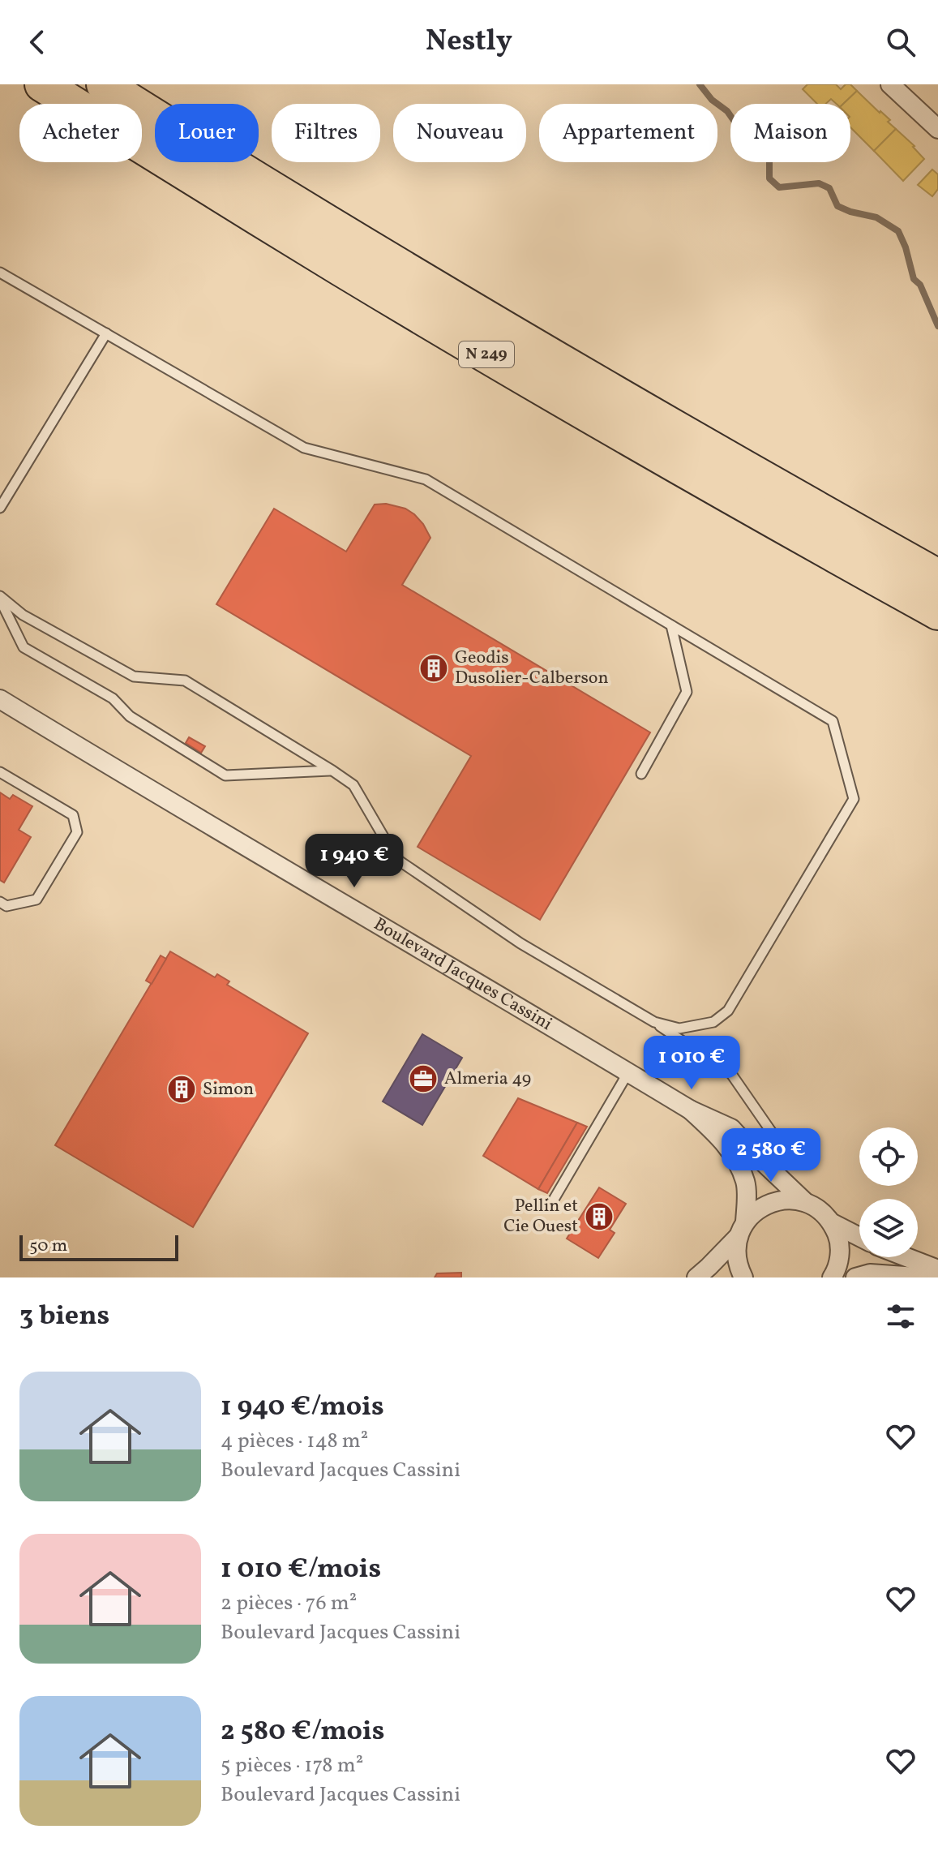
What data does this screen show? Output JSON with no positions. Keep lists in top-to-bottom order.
{
  "streets": {
    "highway": ["N 249"],
    "street": ["Boulevard Jacques Cassini"]
  },
  "places": {
    "building": ["Geodis Dusolier-Calberson", "Simon", "Pellin et Cie Ouest"],
    "office": ["Almeria 49"]
  },
  "scale_bar": "50 m",
  "page": {
    "header": "Nestly",
    "chip": [
      "Acheter",
      "Louer",
      "Filtres",
      "Nouveau",
      "Appartement",
      "Maison"
    ],
    "price": ["1 940 €", "1 010 €", "2 580 €"],
    "scale": "50 m",
    "heading": "3 biens",
    "list": [
      {
        "name": "1 940 €/mois",
        "note": "4 pièces · 148 m² · Boulevard Jacques Cassini"
      },
      {
        "name": "1 010 €/mois",
        "note": "2 pièces · 76 m² · Boulevard Jacques Cassini"
      },
      {
        "name": "2 580 €/mois",
        "note": "5 pièces · 178 m² · Boulevard Jacques Cassini"
      }
    ]
  }
}
